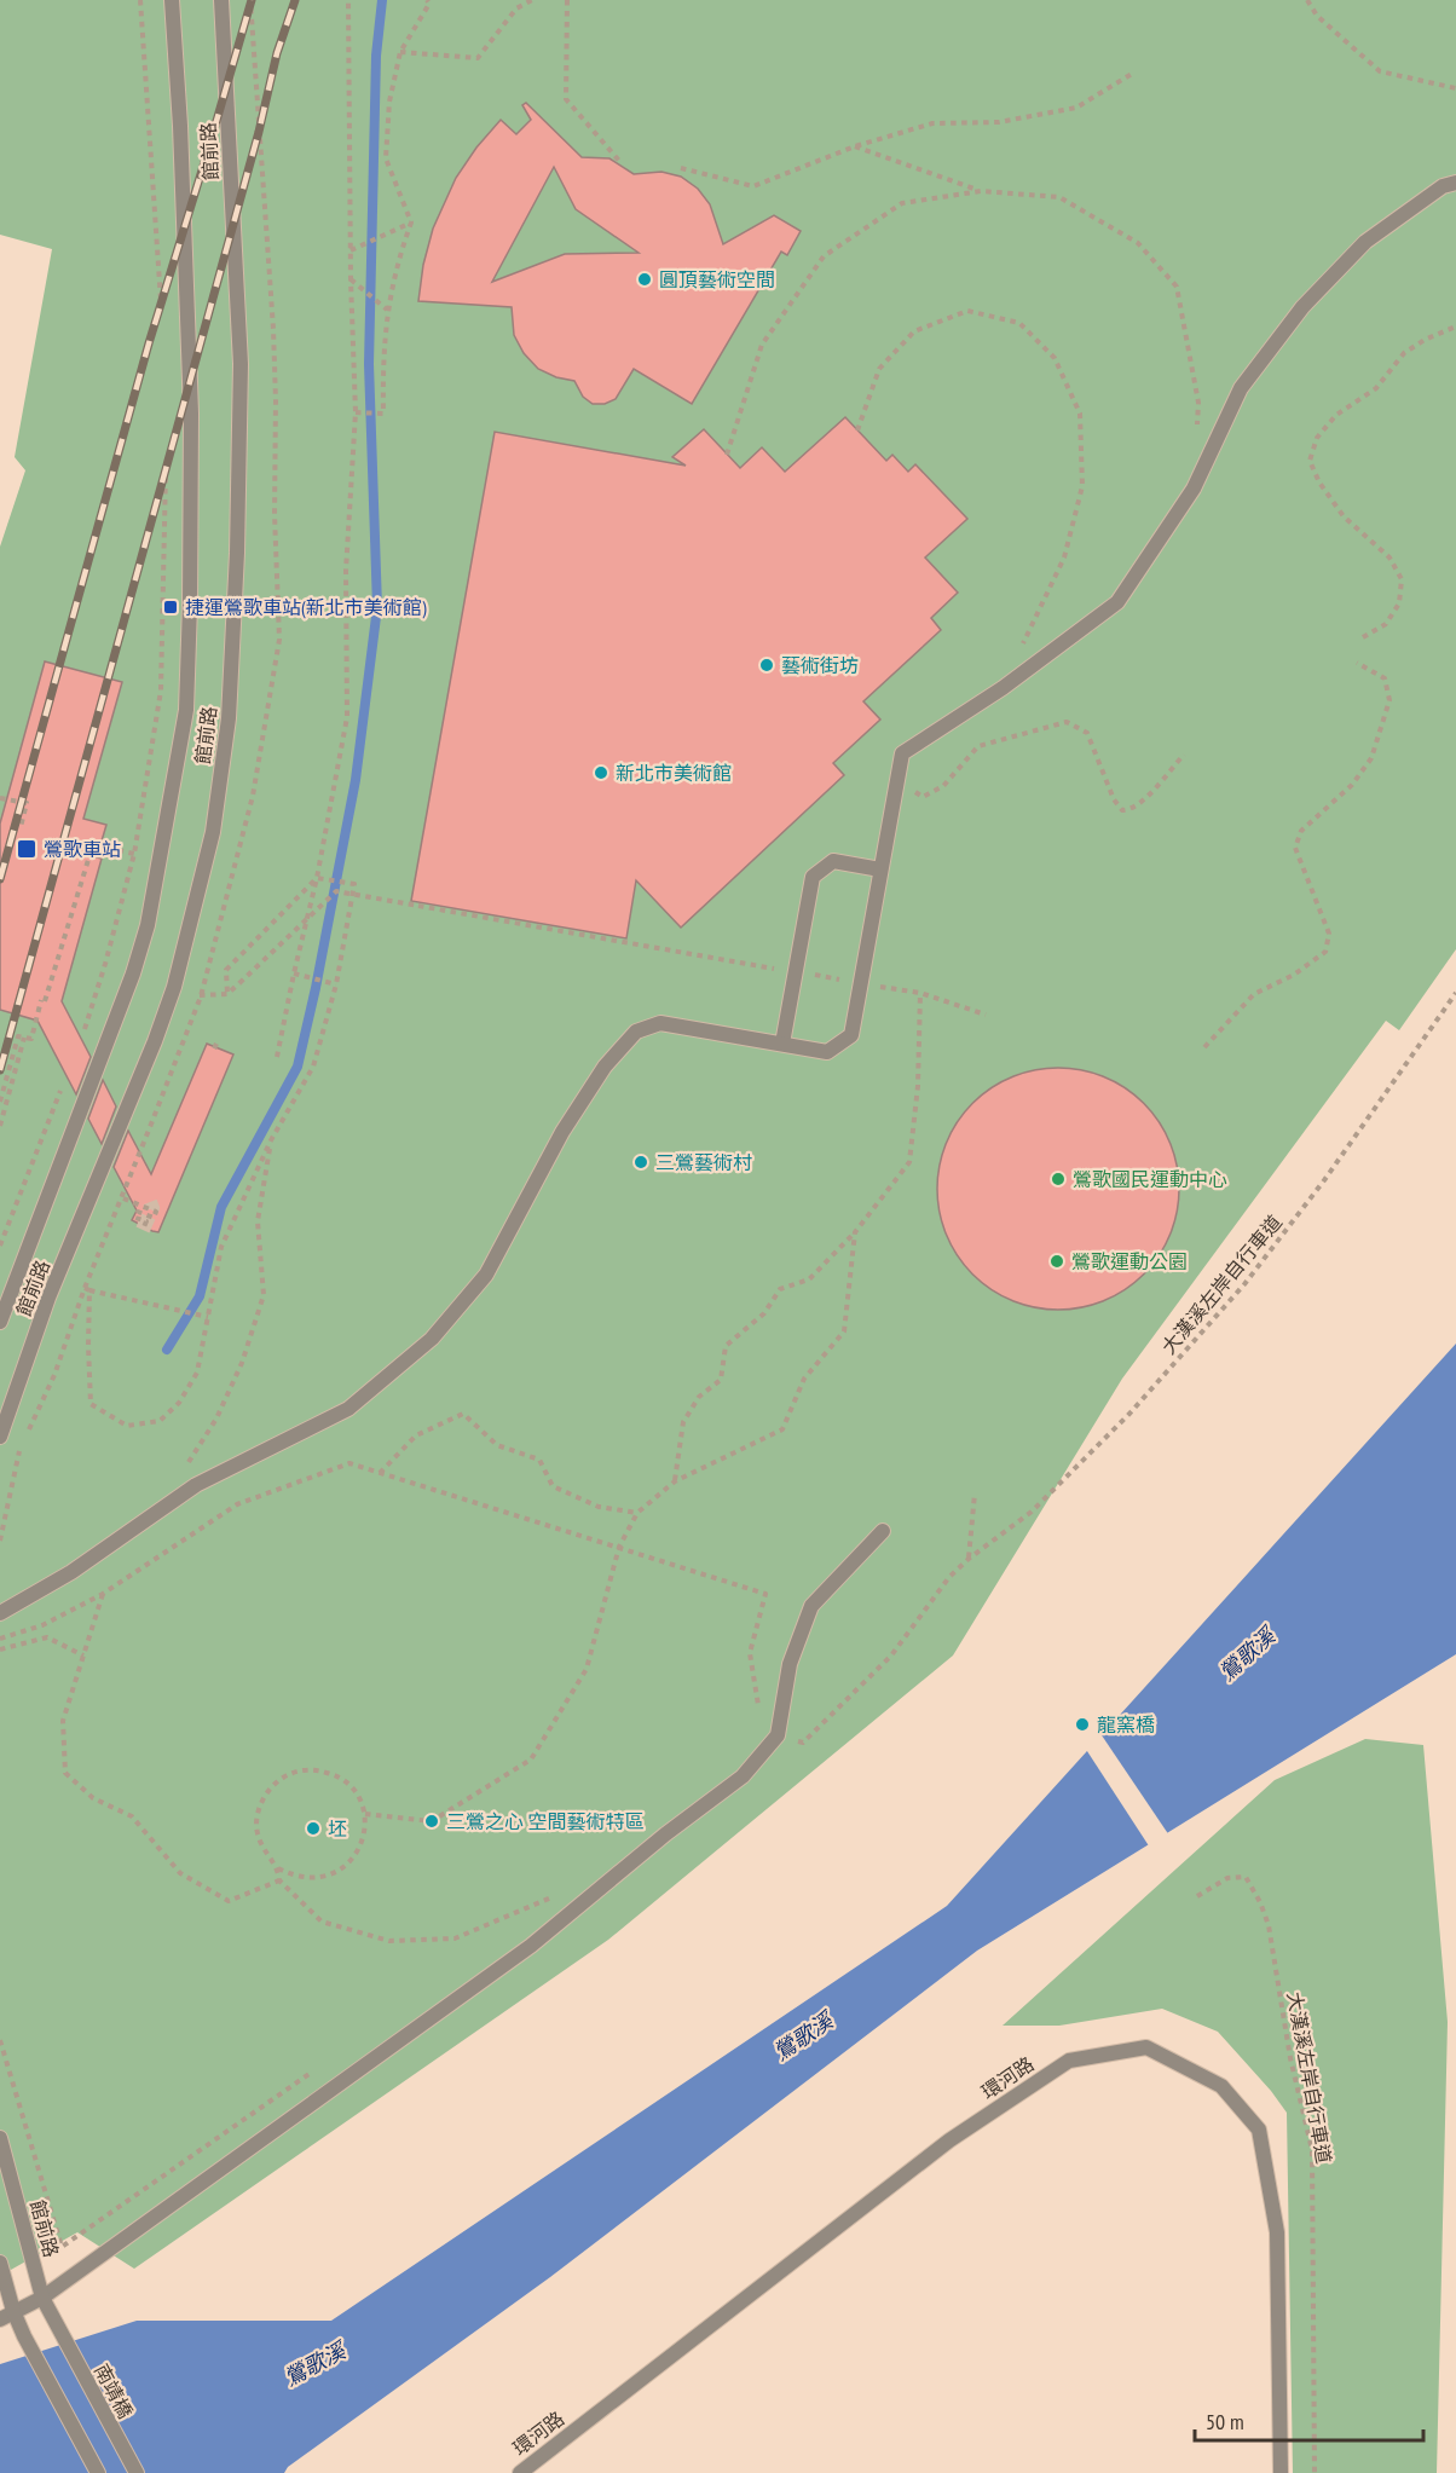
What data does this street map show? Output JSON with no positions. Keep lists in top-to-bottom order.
{
  "streets": {
    "street": ["館前路", "環河路", "南靖橋"],
    "path": ["大漢溪左岸自行車道"]
  },
  "crossings": [
    ["館前路", "南靖橋"]
  ],
  "water": ["鶯歌溪"],
  "places": {
    "other": [
      "圓頂藝術空間",
      "藝術街坊",
      "新北市美術館",
      "三鶯藝術村",
      "鶯歌國民運動中心",
      "鶯歌運動公園",
      "龍窯橋",
      "三鶯之心 空間藝術特區",
      "坯"
    ],
    "transit": ["捷運鶯歌車站(新北市美術館)", "鶯歌車站"]
  },
  "scale_bar": "50 m"
}
